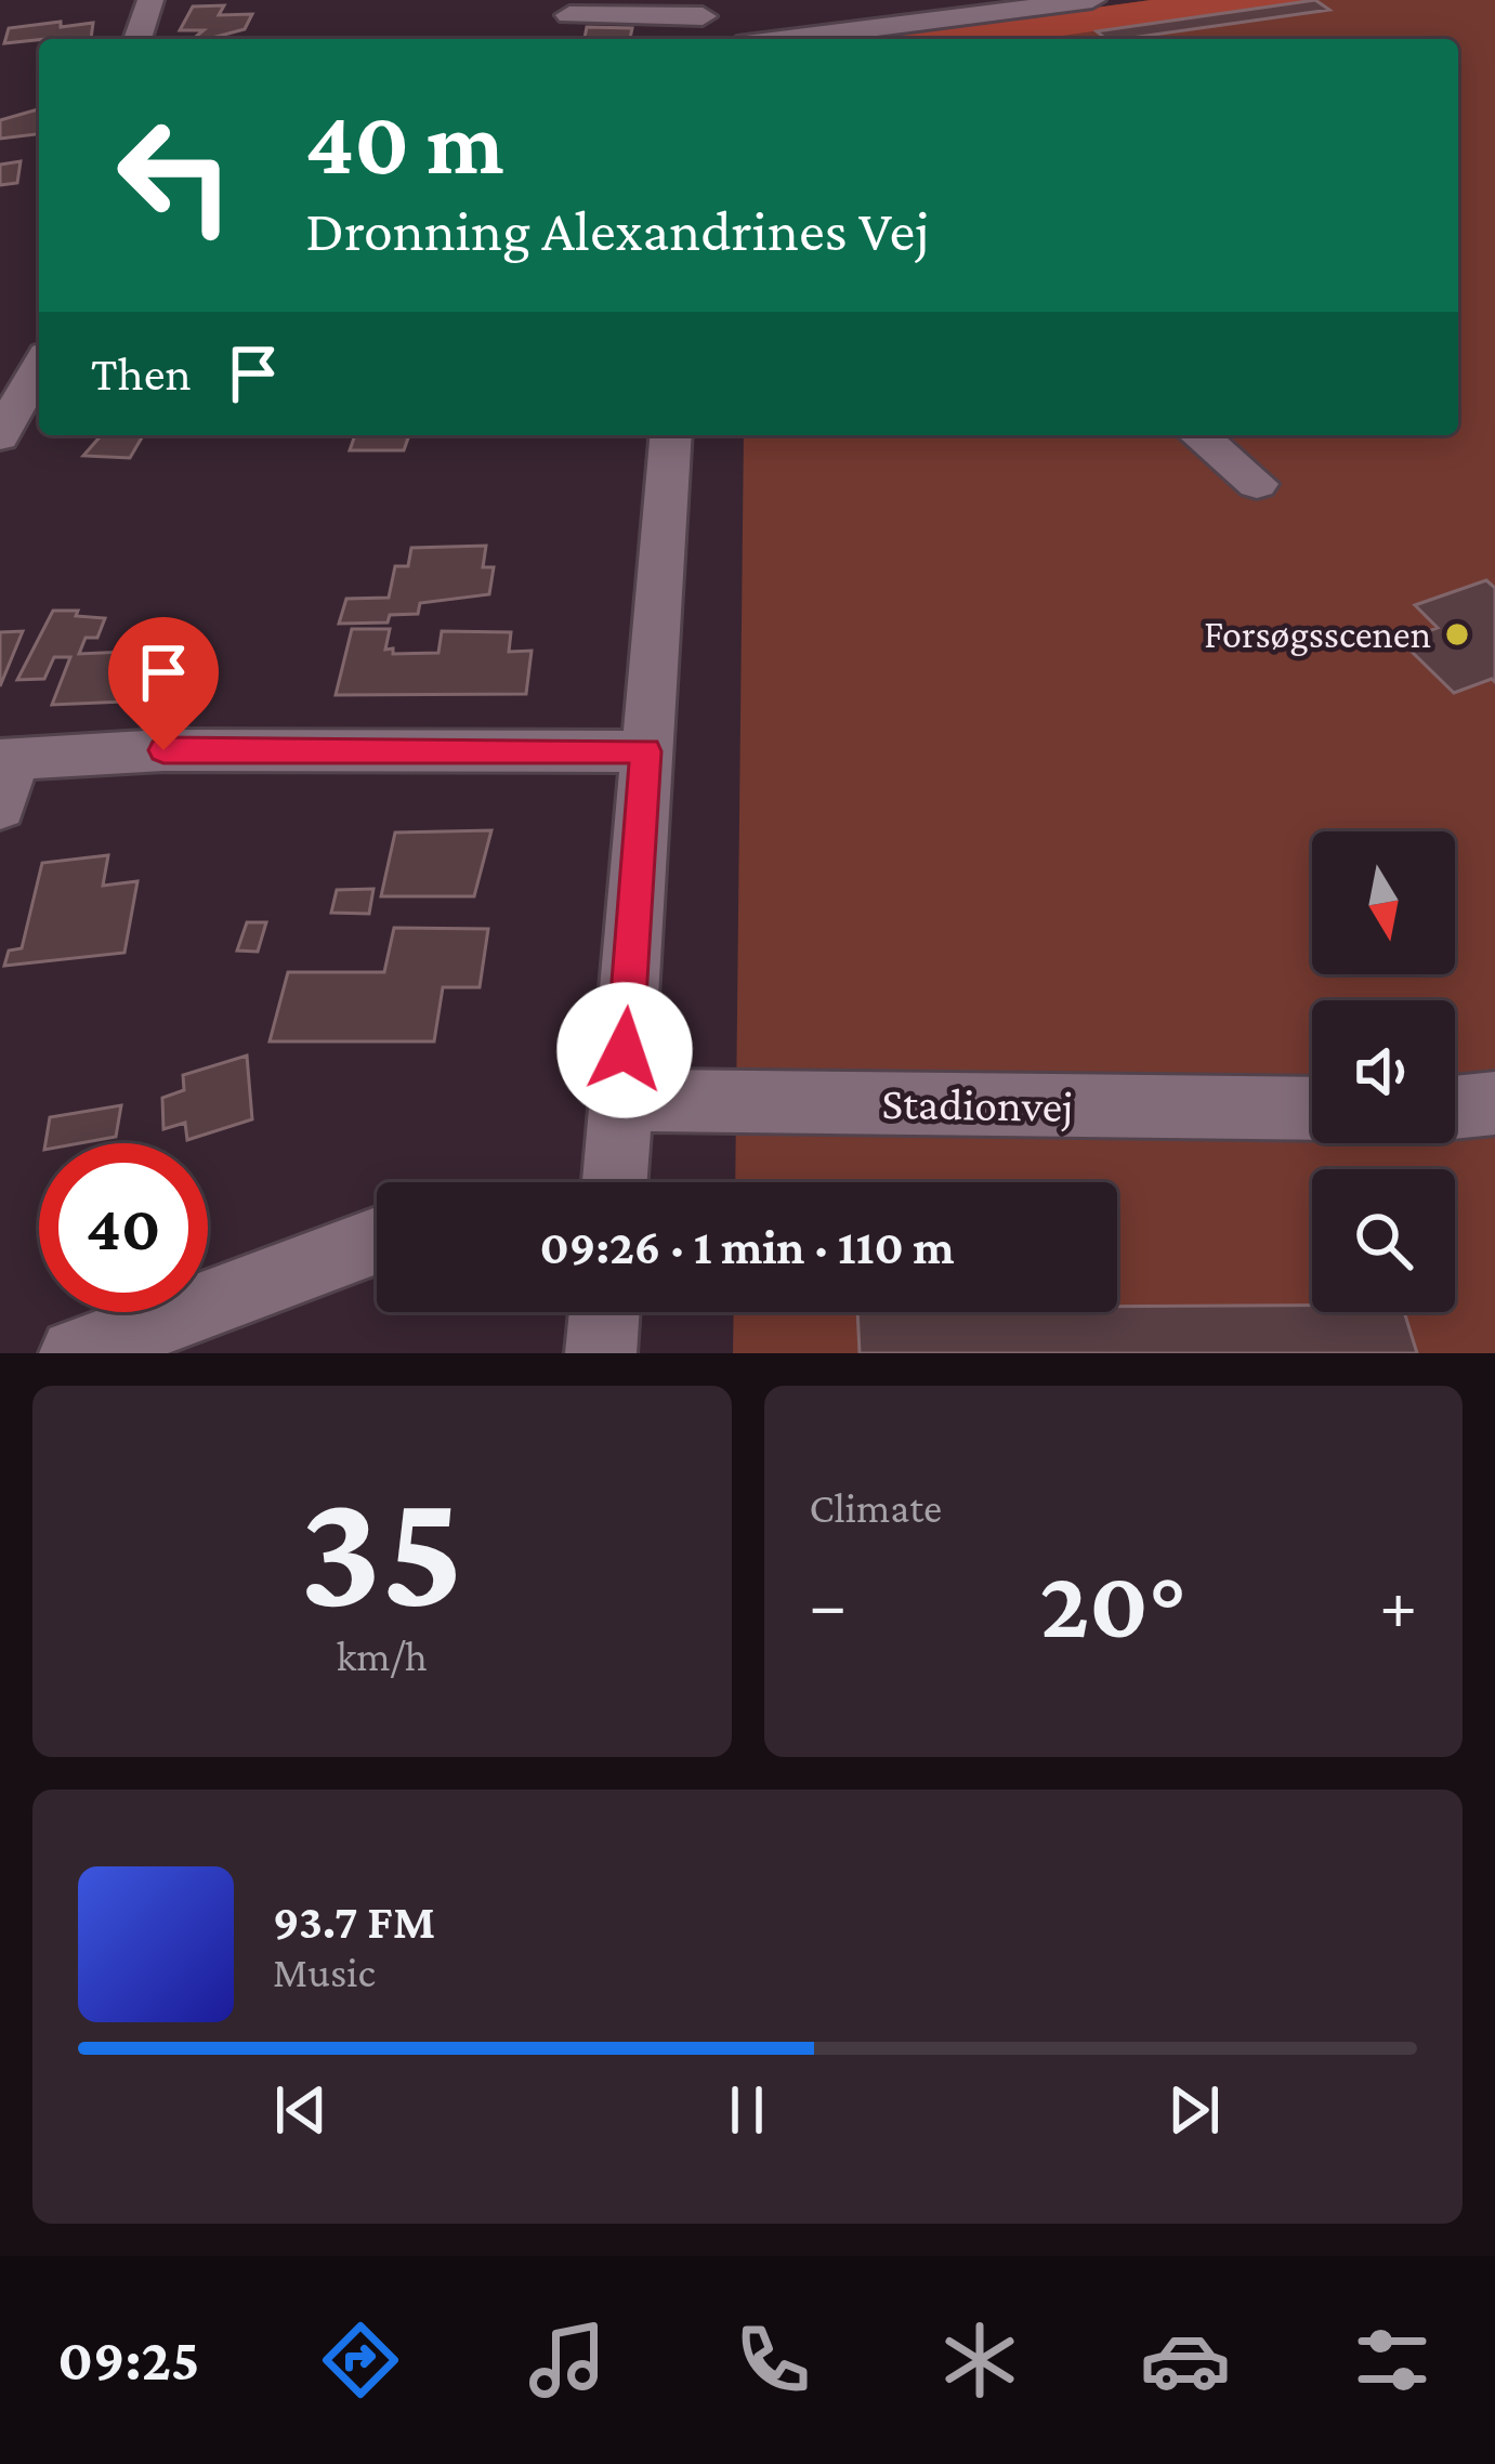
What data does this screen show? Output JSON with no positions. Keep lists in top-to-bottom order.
{
  "streets": {
    "street": ["Stadionvej"]
  },
  "places": ["Forsøgsscenen"],
  "north": "bottom",
  "page": {
    "turn": ["40 m", "Dronning Alexandrines Vej"],
    "then": "Then",
    "limit": "40",
    "trip": "09:26 · 1 min · 110 m",
    "tile": [
      ["35", "km/h"],
      "Climate"
    ],
    "heat": ["−", "20°", "+"],
    "song": ["93.7 FM", "Music"],
    "tabs": "09:25"
  }
}
